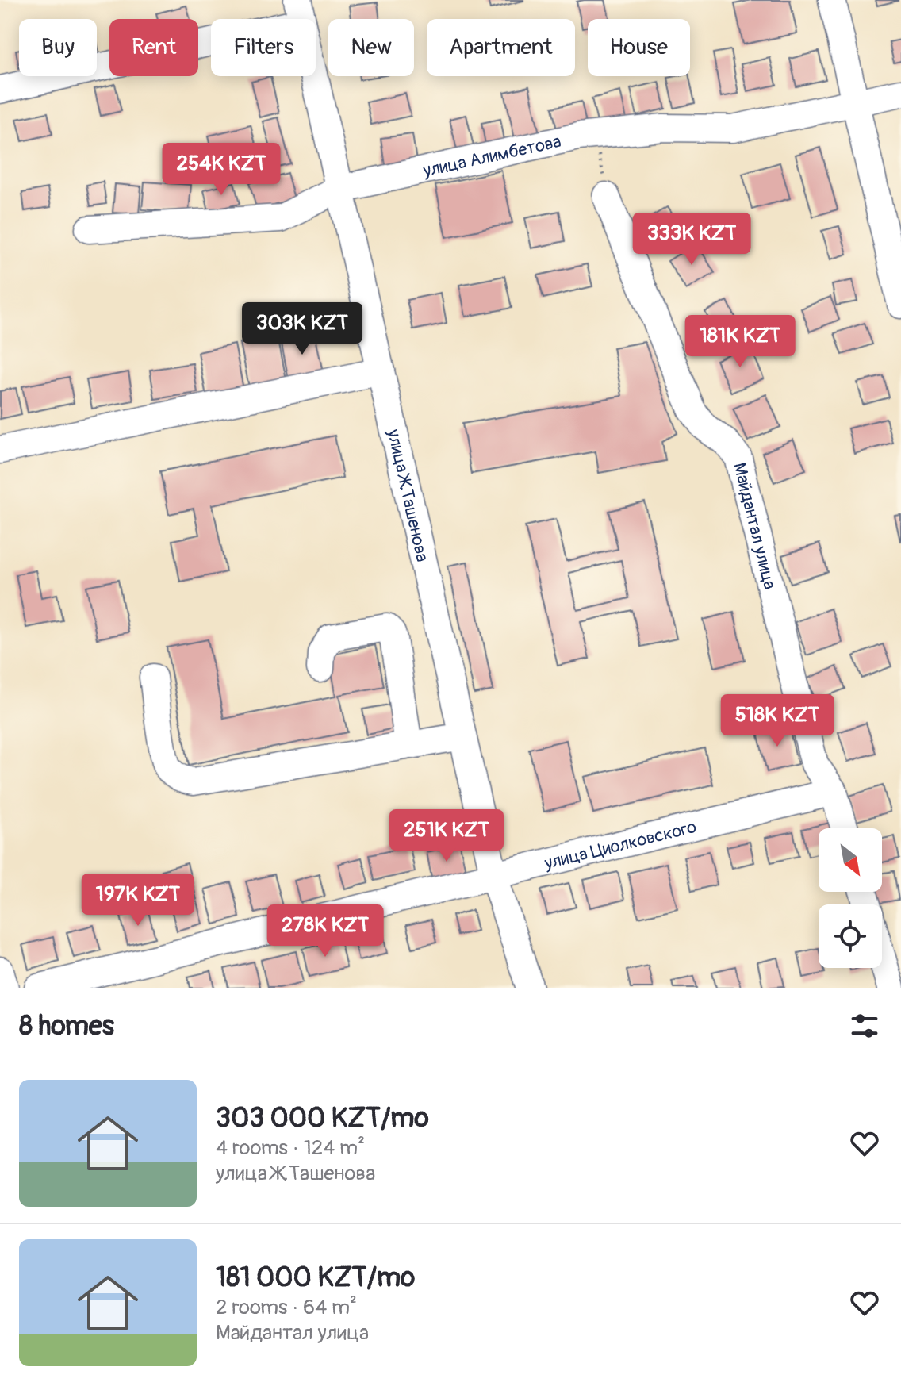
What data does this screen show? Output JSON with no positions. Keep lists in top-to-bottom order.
{
  "streets": {
    "street": [
      "улица Алимбетова",
      "улица Ж.Ташенова",
      "Майдантал улица",
      "улица Циолковского"
    ]
  },
  "crossings": [
    ["улица Алимбетова", "улица Ж.Ташенова"],
    ["улица Ж.Ташенова", "улица Циолковского"],
    ["Майдантал улица", "улица Циолковского"]
  ],
  "north": "bottom right",
  "page": {
    "chip": [
      "Buy",
      "Rent",
      "Filters",
      "New",
      "Apartment",
      "House"
    ],
    "price": [
      "254K KZT",
      "333K KZT",
      "303K KZT",
      "181K KZT",
      "518K KZT",
      "251K KZT",
      "197K KZT",
      "278K KZT"
    ],
    "heading": "8 homes",
    "list": [
      {
        "name": "303 000 KZT/mo",
        "note": "4 rooms · 124 m² · улица Ж.Ташенова"
      },
      {
        "name": "181 000 KZT/mo",
        "note": "2 rooms · 64 m² · Майдантал улица"
      }
    ]
  }
}
